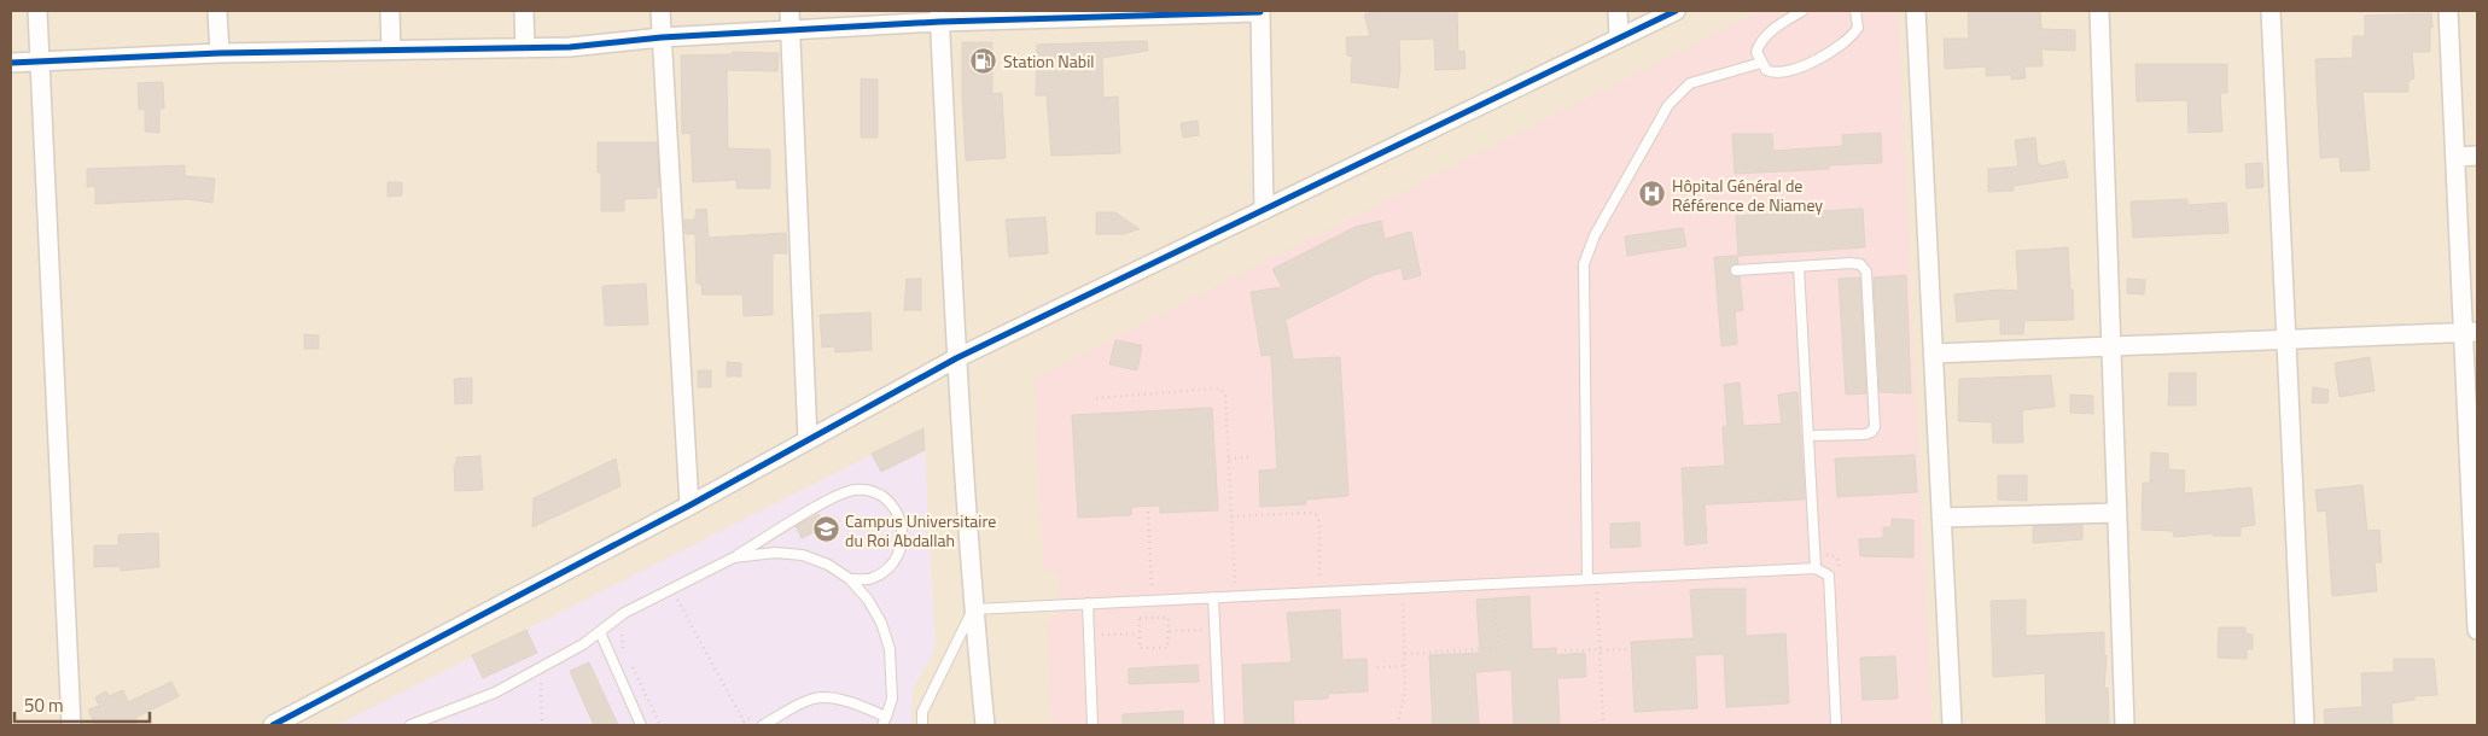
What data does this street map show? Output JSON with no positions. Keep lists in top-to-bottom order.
{
  "places": {
    "fuel station": ["Station Nabil"],
    "hospital": ["Hôpital Général de Référence de Niamey"],
    "school or university": ["Campus Universitaire du Roi Abdallah"]
  },
  "scale_bar": "50 m"
}
